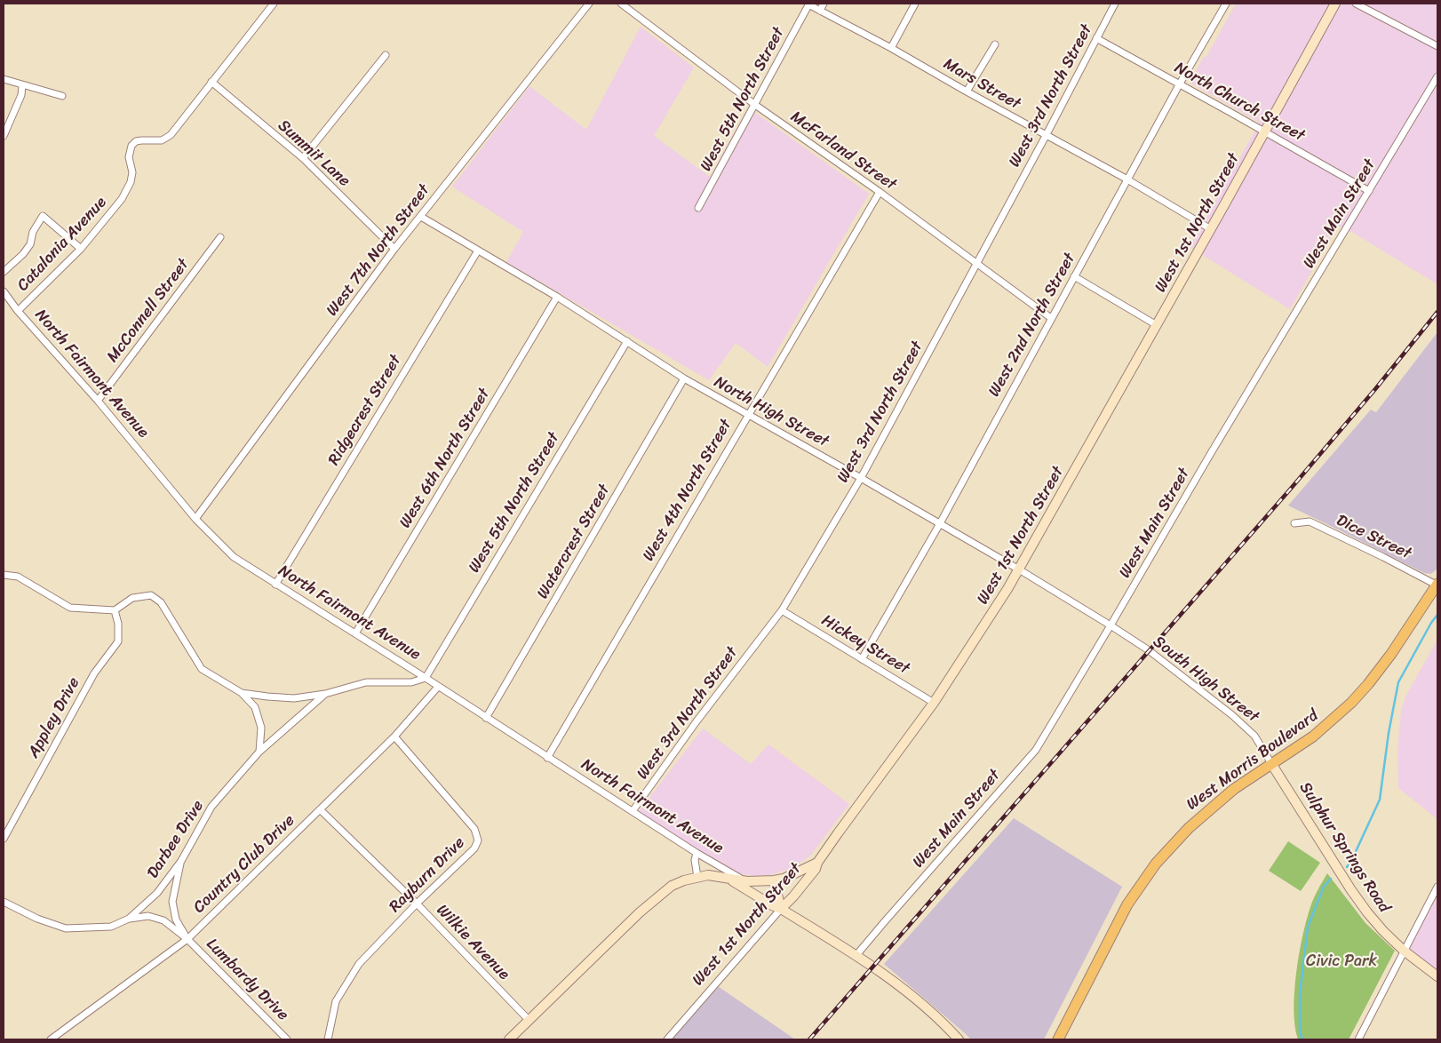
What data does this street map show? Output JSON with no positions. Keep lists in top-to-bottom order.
{
  "streets": {
    "main road": ["West 1st North Street", "West Morris Boulevard", "Sulphur Springs Road"],
    "street": [
      "Mars Street",
      "West 3rd North Street",
      "West 5th North Street",
      "North Church Street",
      "McFarland Street",
      "Summit Lane",
      "West Main Street",
      "Catalonia Avenue",
      "West 7th North Street",
      "McConnell Street",
      "West 2nd North Street",
      "North Fairmont Avenue",
      "Ridgecrest Street",
      "North High Street",
      "West 6th North Street",
      "West 4th North Street",
      "Dice Street",
      "Watercrest Street",
      "Hickey Street",
      "South High Street",
      "Appley Drive",
      "Darbee Drive",
      "Country Club Drive",
      "Rayburn Drive",
      "Wilkie Avenue",
      "Lumbardy Drive"
    ]
  },
  "crossings": [
    ["Mars Street", "West 3rd North Street"],
    ["Mars Street", "West 5th North Street"],
    ["Mars Street", "West 1st North Street"],
    ["Mars Street", "West 2nd North Street"],
    ["West 3rd North Street", "North Church Street"],
    ["West 3rd North Street", "McFarland Street"],
    ["West 3rd North Street", "North Fairmont Avenue"],
    ["West 3rd North Street", "North High Street"],
    ["West 3rd North Street", "Hickey Street"],
    ["West 5th North Street", "McFarland Street"],
    ["West 5th North Street", "North Fairmont Avenue"],
    ["West 5th North Street", "North High Street"],
    ["West 5th North Street", "Darbee Drive"],
    ["North Church Street", "West Main Street"],
    ["North Church Street", "West 1st North Street"],
    ["North Church Street", "West 2nd North Street"],
    ["McFarland Street", "West 2nd North Street"],
    ["McFarland Street", "West 4th North Street"],
    ["Summit Lane", "Catalonia Avenue"],
    ["Summit Lane", "West 7th North Street"],
    ["West Main Street", "North High Street"],
    ["West Main Street", "South High Street"],
    ["West 1st North Street", "North High Street"],
    ["West 1st North Street", "Hickey Street"],
    ["Catalonia Avenue", "North Fairmont Avenue"],
    ["West 7th North Street", "North Fairmont Avenue"],
    ["West 7th North Street", "North High Street"],
    ["McConnell Street", "North Fairmont Avenue"],
    ["West 2nd North Street", "North High Street"],
    ["West 2nd North Street", "Hickey Street"],
    ["North Fairmont Avenue", "Ridgecrest Street"],
    ["North Fairmont Avenue", "West 6th North Street"],
    ["North Fairmont Avenue", "West 4th North Street"],
    ["North Fairmont Avenue", "Watercrest Street"],
    ["North Fairmont Avenue", "Darbee Drive"],
    ["North Fairmont Avenue", "Country Club Drive"],
    ["Ridgecrest Street", "North High Street"],
    ["North High Street", "West 6th North Street"],
    ["North High Street", "West 4th North Street"],
    ["North High Street", "Watercrest Street"],
    ["North High Street", "South High Street"],
    ["Dice Street", "West Morris Boulevard"],
    ["South High Street", "West Morris Boulevard"],
    ["South High Street", "Sulphur Springs Road"],
    ["Appley Drive", "Darbee Drive"],
    ["West Morris Boulevard", "Sulphur Springs Road"],
    ["Country Club Drive", "Rayburn Drive"],
    ["Country Club Drive", "Wilkie Avenue"],
    ["Country Club Drive", "Lumbardy Drive"],
    ["Rayburn Drive", "Wilkie Avenue"]
  ],
  "parks": ["Civic Park"]
}
